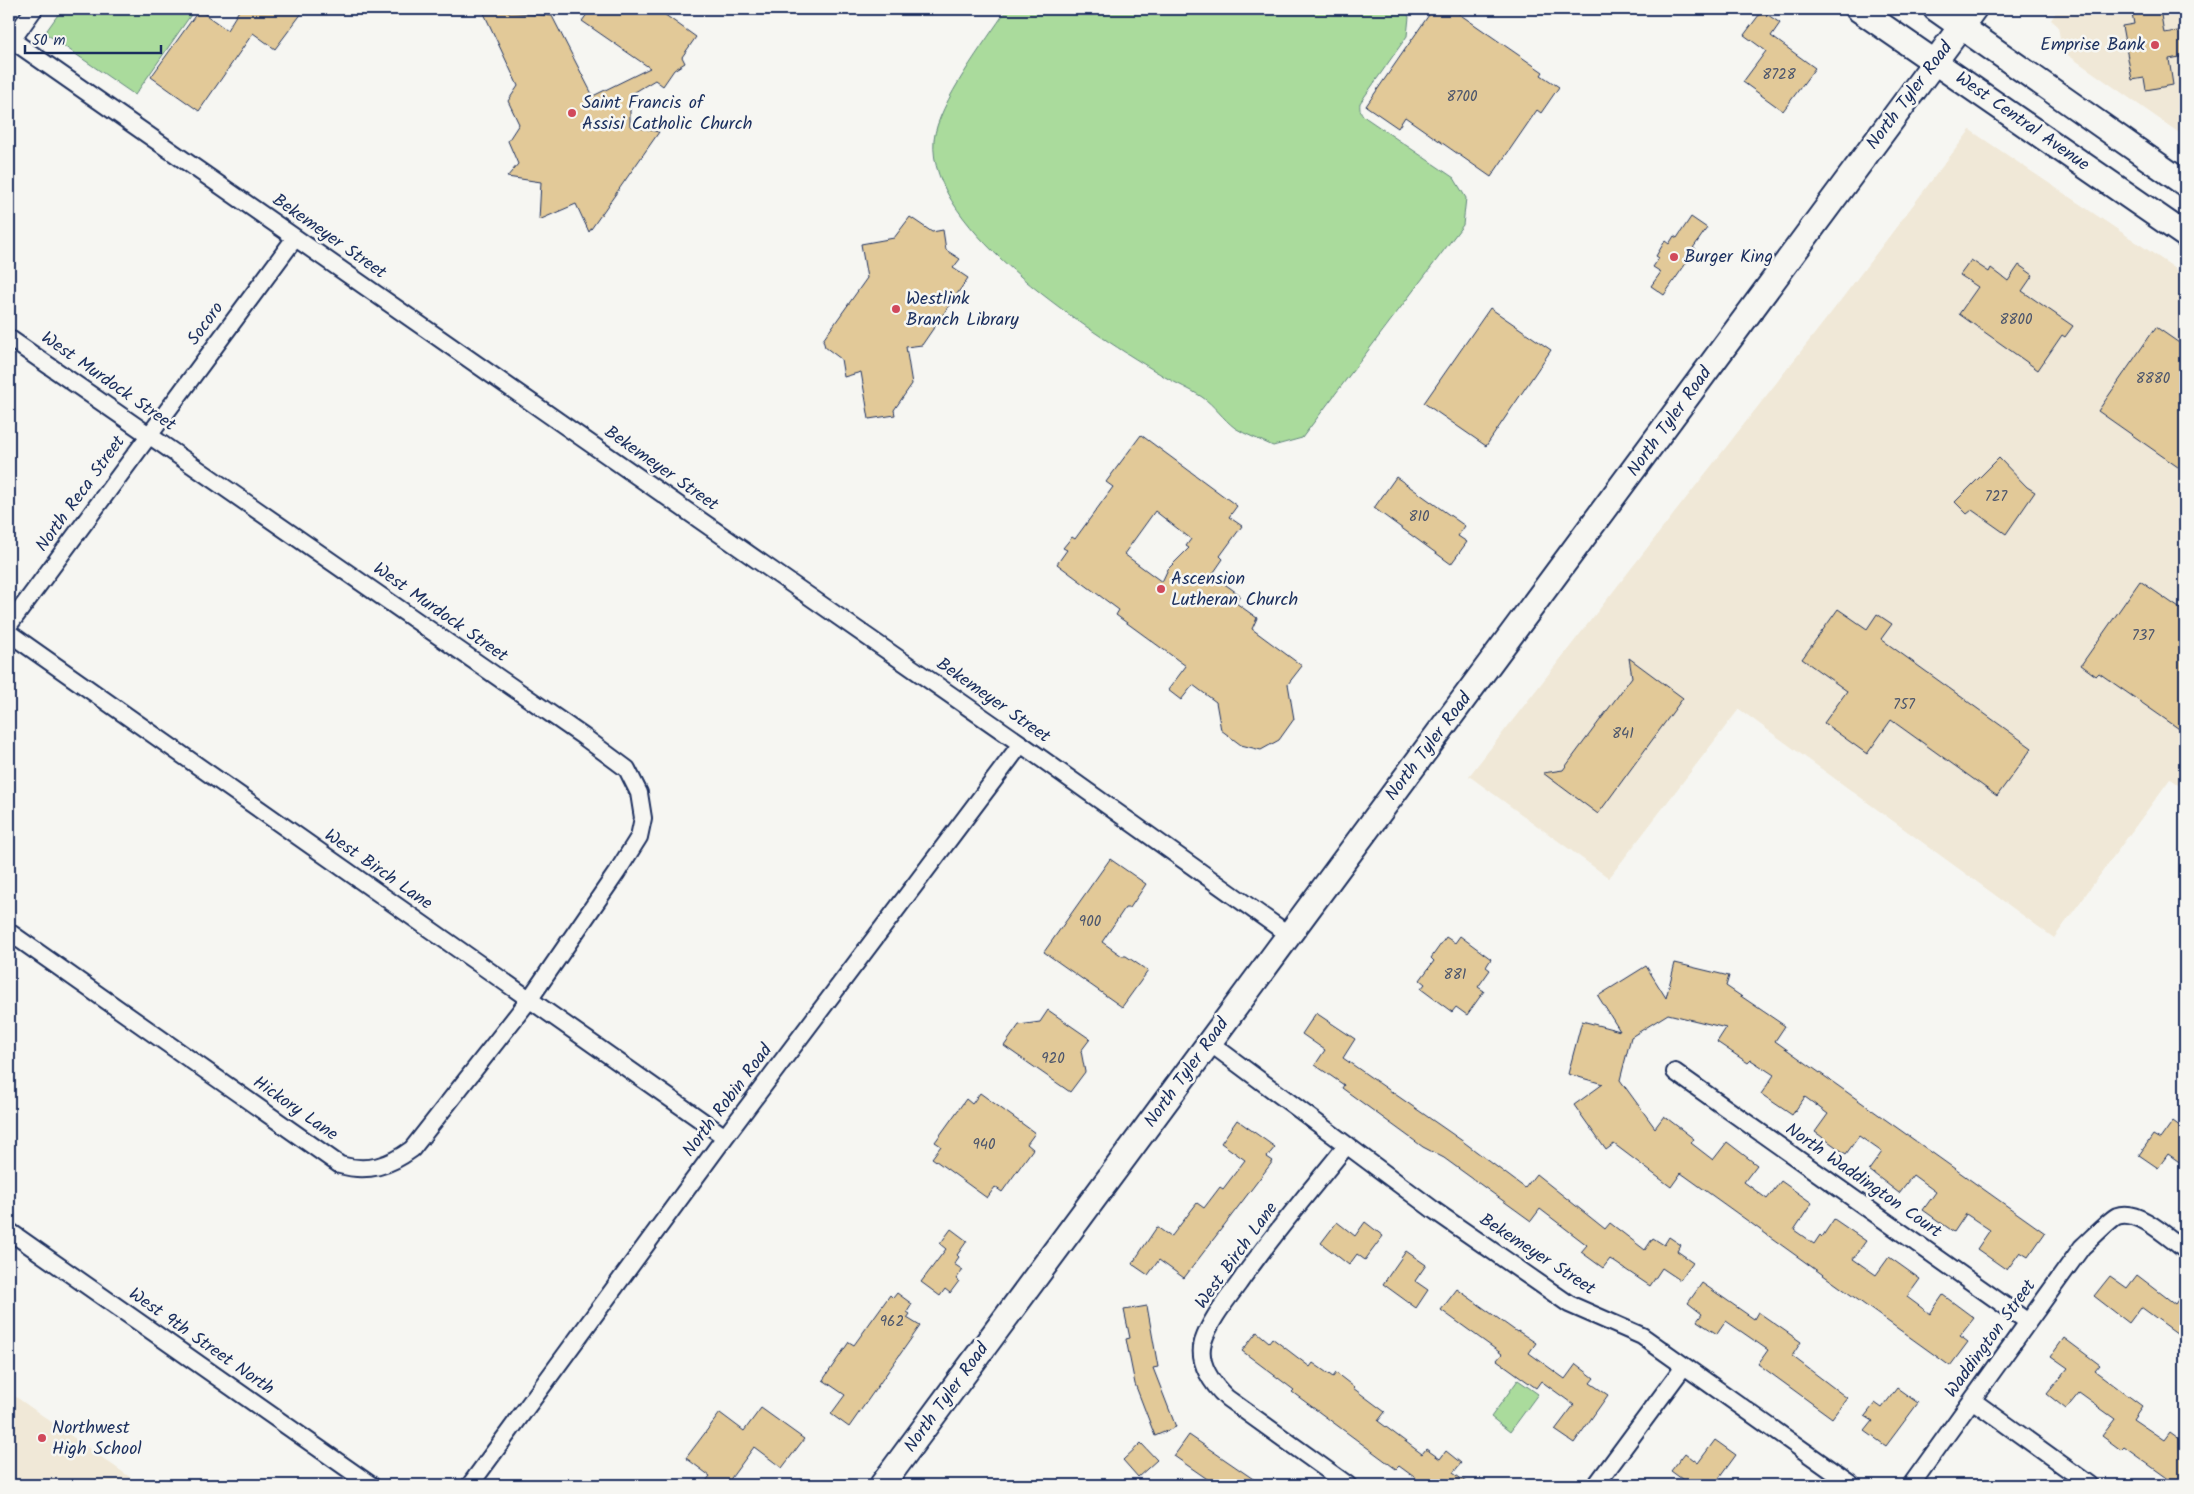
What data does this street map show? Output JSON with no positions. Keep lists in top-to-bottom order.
{
  "streets": {
    "main road": ["North Tyler Road", "West Central Avenue"],
    "street": [
      "Bekemeyer Street",
      "Socoro",
      "West Murdock Street",
      "North Reca Street",
      "West Birch Lane",
      "North Robin Road",
      "Hickory Lane",
      "North Waddington Court",
      "Waddington Street",
      "West 9th Street North"
    ]
  },
  "crossings": [
    ["North Tyler Road", "West Central Avenue"],
    ["North Tyler Road", "Bekemeyer Street"],
    ["Bekemeyer Street", "Socoro"],
    ["Bekemeyer Street", "West Birch Lane"],
    ["Bekemeyer Street", "North Robin Road"],
    ["Socoro", "West Murdock Street"],
    ["Socoro", "North Reca Street"],
    ["West Murdock Street", "North Reca Street"],
    ["West Murdock Street", "West Birch Lane"],
    ["West Murdock Street", "Hickory Lane"],
    ["West Birch Lane", "North Robin Road"],
    ["West Birch Lane", "Hickory Lane"],
    ["North Waddington Court", "Waddington Street"]
  ],
  "places": [
    "Emprise Bank",
    "Saint Francis of Assisi Catholic Church",
    "Burger King",
    "Westlink Branch Library",
    "Ascension Lutheran Church",
    "Northwest High School"
  ],
  "house_numbers": [
    "8728",
    "8700",
    "8800",
    "8880",
    "727",
    "810",
    "737",
    "757",
    "841",
    "900",
    "881",
    "920",
    "940",
    "962"
  ],
  "scale_bar": "50 m"
}
